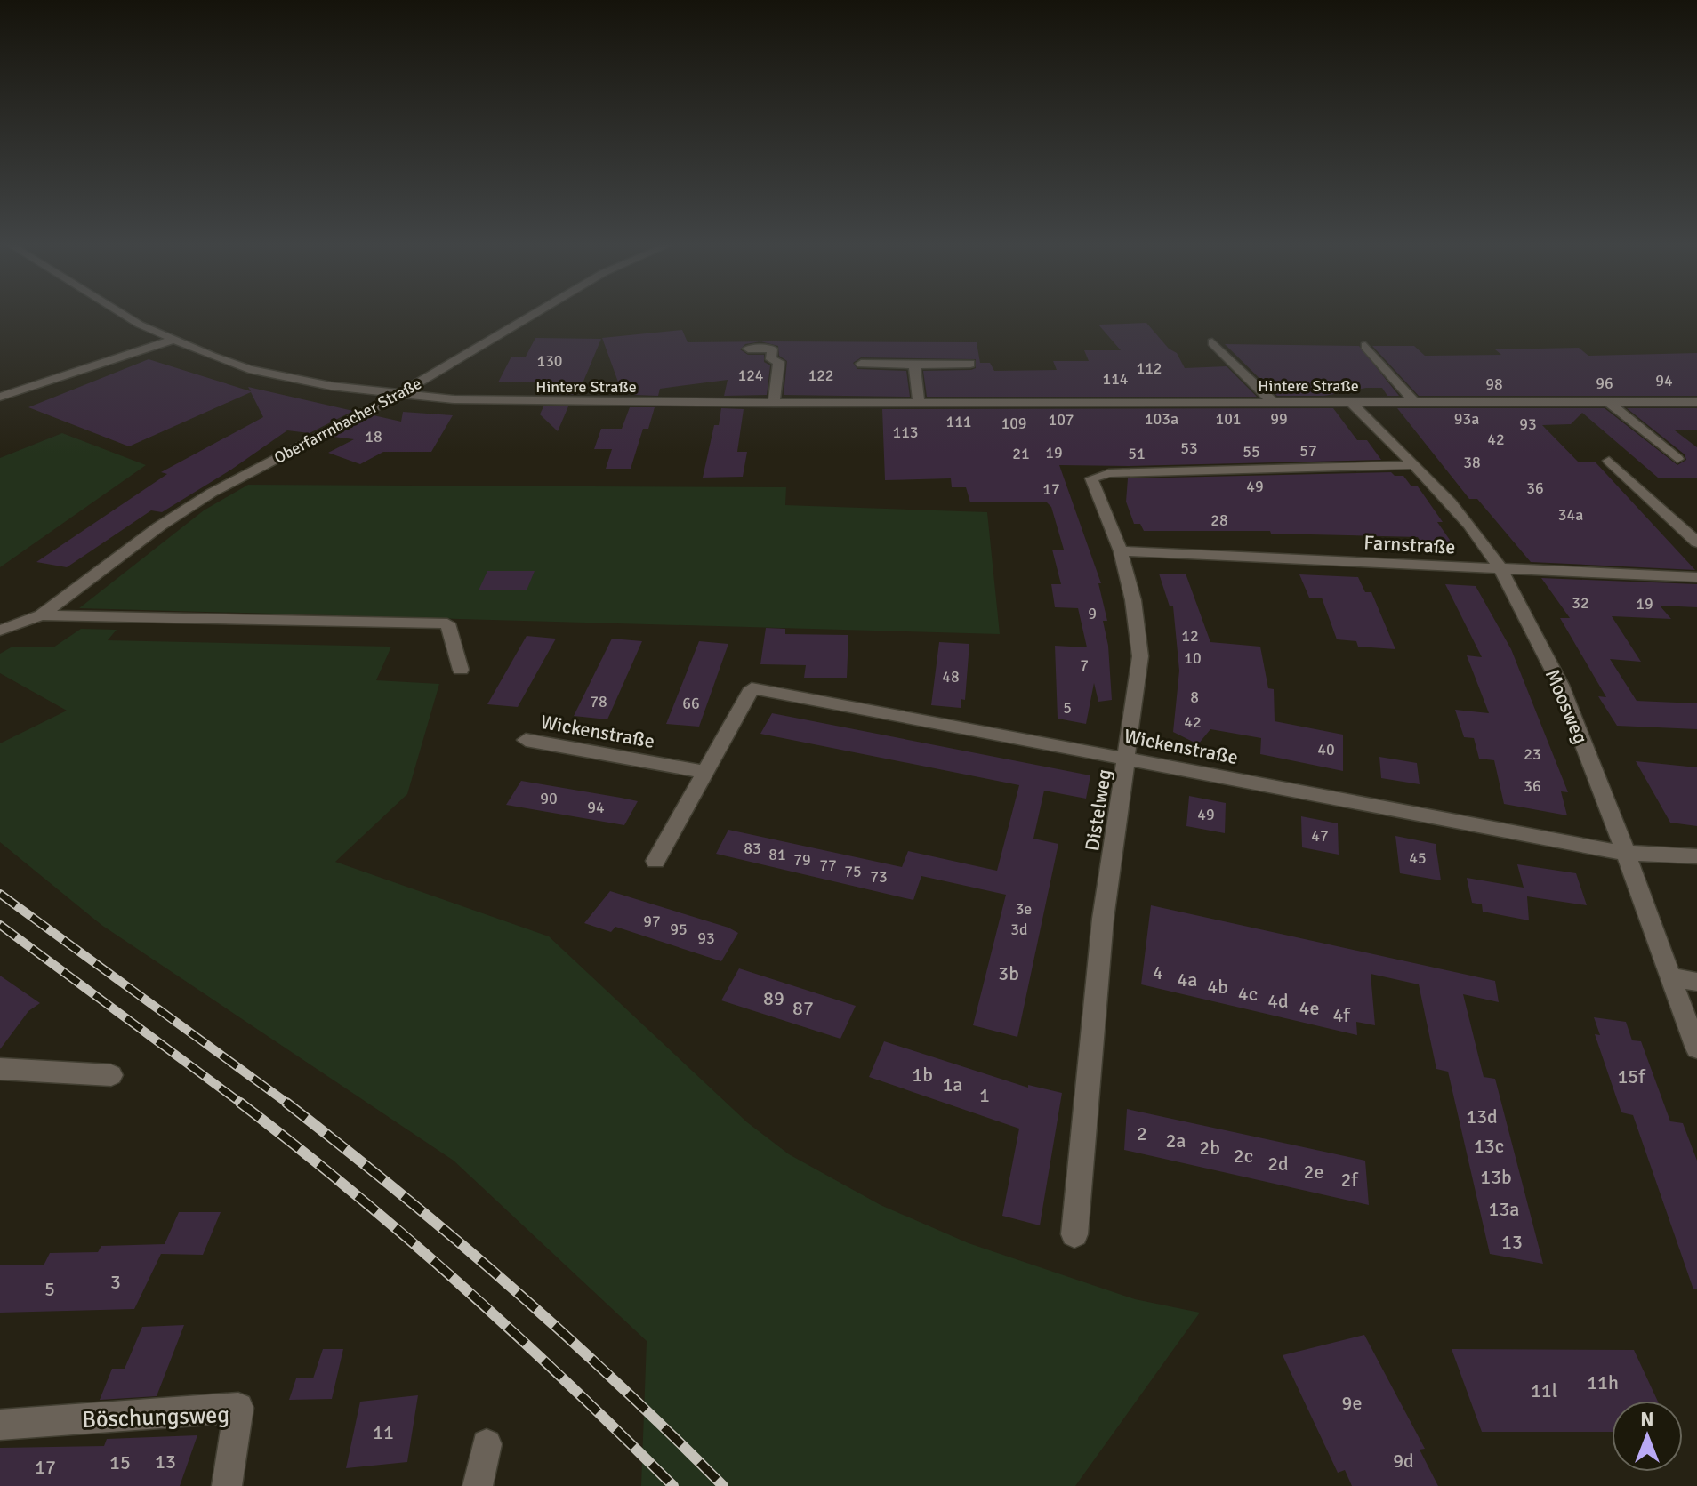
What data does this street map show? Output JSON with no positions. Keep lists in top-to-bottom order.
{
  "streets": {
    "street": [
      "Hintere Straße",
      "Oberfarrnbacher Straße",
      "Farnstraße",
      "Moosweg",
      "Wickenstraße",
      "Distelweg",
      "Böschungsweg"
    ]
  },
  "crossings": [
    ["Hintere Straße", "Oberfarrnbacher Straße"],
    ["Hintere Straße", "Moosweg"],
    ["Farnstraße", "Moosweg"],
    ["Farnstraße", "Distelweg"],
    ["Moosweg", "Wickenstraße"],
    ["Moosweg", "Distelweg"],
    ["Wickenstraße", "Distelweg"]
  ],
  "house_numbers": [
    "130",
    "112",
    "124",
    "122",
    "114",
    "94",
    "96",
    "98",
    "103a",
    "101",
    "99",
    "93a",
    "107",
    "111",
    "109",
    "93",
    "113",
    "18",
    "42",
    "53",
    "57",
    "55",
    "19",
    "21",
    "51",
    "38",
    "49",
    "36",
    "17",
    "34a",
    "28",
    "32",
    "19",
    "9",
    "12",
    "10",
    "7",
    "48",
    "8",
    "78",
    "66",
    "5",
    "42",
    "40",
    "23",
    "36",
    "90",
    "94",
    "49",
    "47",
    "83",
    "81",
    "45",
    "79",
    "77",
    "75",
    "73",
    "3e",
    "97",
    "95",
    "3d",
    "93",
    "4",
    "3b",
    "4a",
    "4b",
    "4c",
    "89",
    "4d",
    "87",
    "4e",
    "4f",
    "1b",
    "15f",
    "1a",
    "1",
    "13d",
    "2",
    "2a",
    "13c",
    "2b",
    "2c",
    "2d",
    "2e",
    "13b",
    "2f",
    "13a",
    "13",
    "3",
    "5",
    "11h",
    "11l",
    "9e",
    "11",
    "9d",
    "13",
    "15",
    "17"
  ],
  "north": "top"
}
